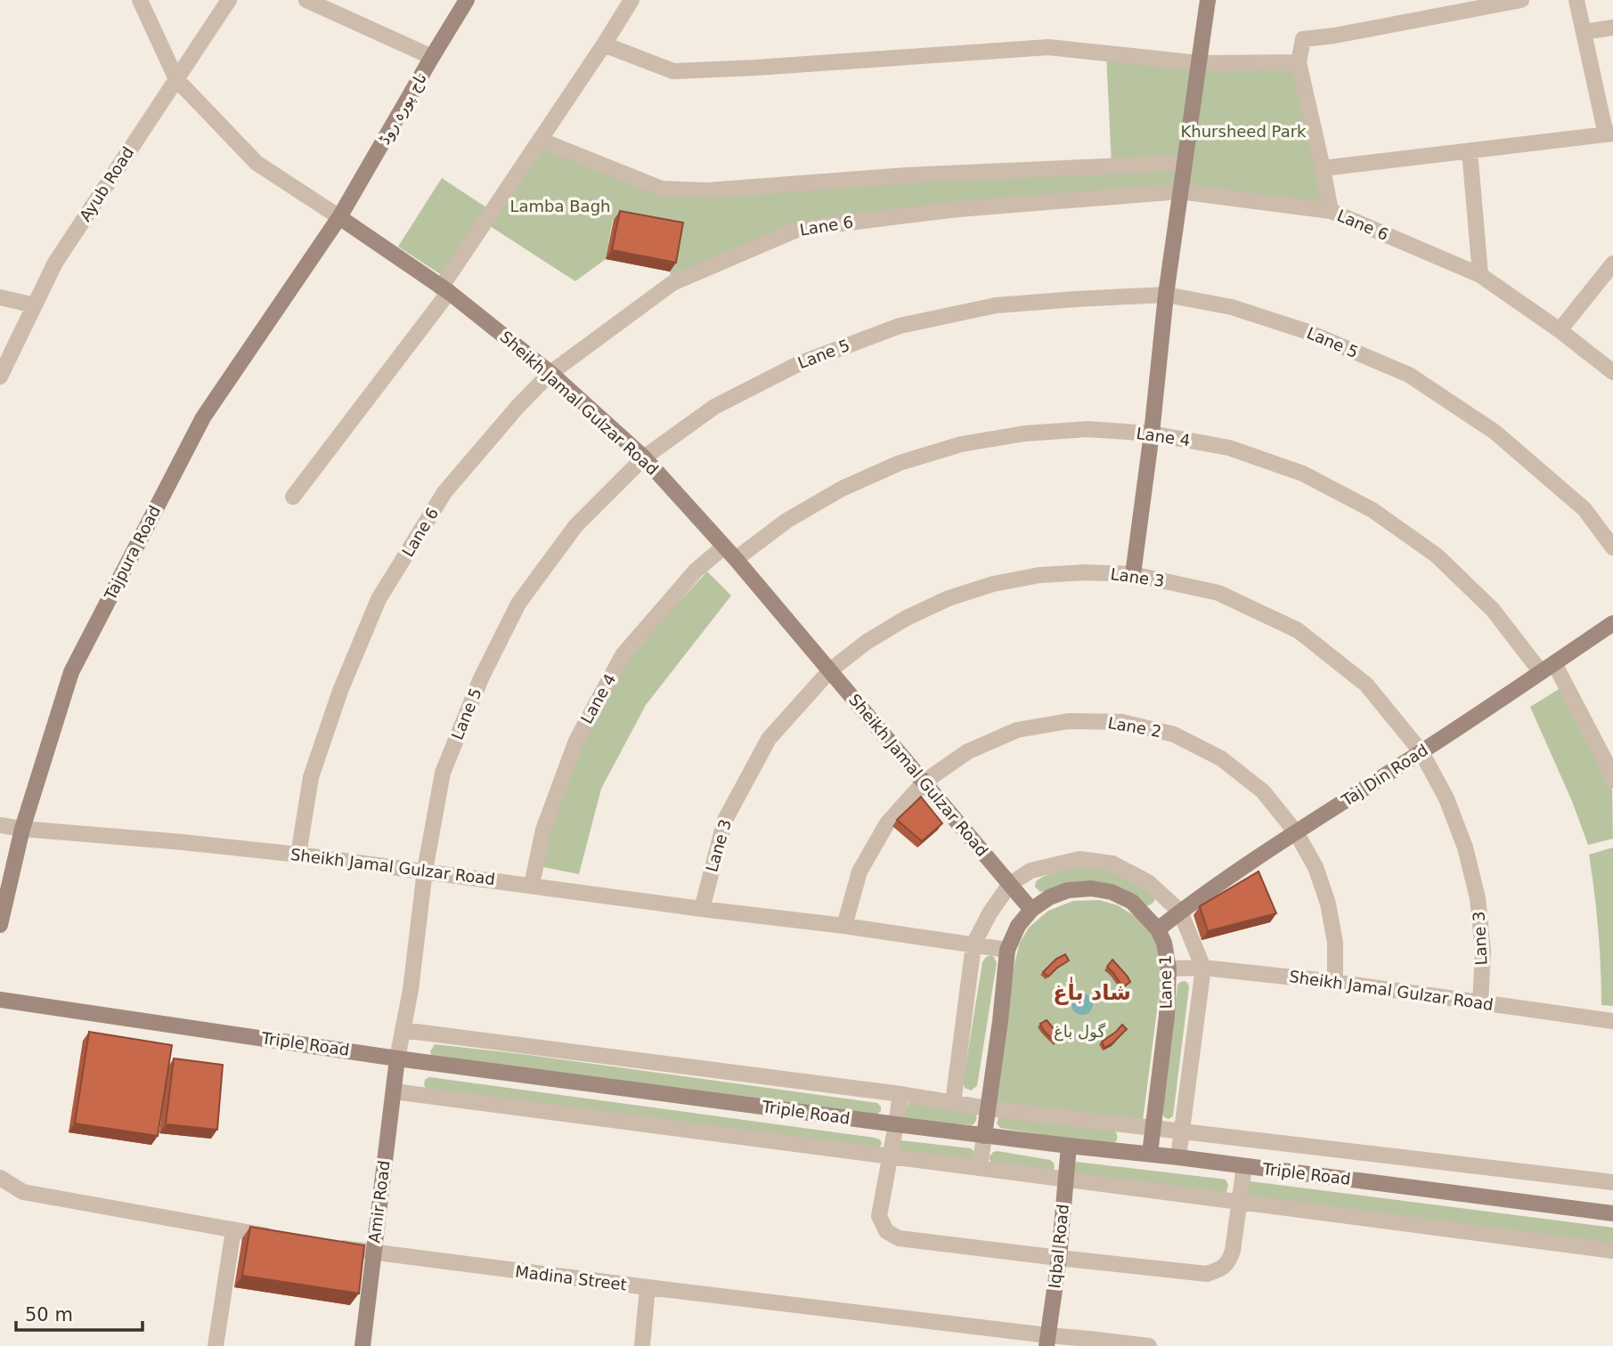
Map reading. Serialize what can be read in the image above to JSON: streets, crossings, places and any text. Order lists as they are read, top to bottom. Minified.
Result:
{"streets":{"main road":["تاج پورہ روڈ","Sheikh Jamal Gulzar Road","Tajpura Road","Taj Din Road","Lane 1","Triple Road","Amir Road","Iqbal Road"],"street":["Ayub Road","Lane 6","Lane 5","Lane 4","Lane 3","Lane 2","Madina Street"]},"crossings":[["تاج پورہ روڈ","Sheikh Jamal Gulzar Road"],["تاج پورہ روڈ","Tajpura Road"],["Ayub Road","Sheikh Jamal Gulzar Road"],["Lane 6","Sheikh Jamal Gulzar Road"],["Lane 5","Sheikh Jamal Gulzar Road"],["Lane 5","Triple Road"],["Lane 5","Amir Road"],["Sheikh Jamal Gulzar Road","Lane 4"],["Sheikh Jamal Gulzar Road","Tajpura Road"],["Sheikh Jamal Gulzar Road","Lane 3"],["Sheikh Jamal Gulzar Road","Lane 2"],["Sheikh Jamal Gulzar Road","Lane 1"],["Lane 4","Taj Din Road"],["Lane 3","Taj Din Road"],["Lane 2","Taj Din Road"],["Taj Din Road","Lane 1"],["Lane 1","Triple Road"],["Triple Road","Amir Road"],["Triple Road","Iqbal Road"],["Amir Road","Madina Street"],["Iqbal Road","Madina Street"]],"districts":["شاد باٰغ"],"parks":["Khursheed Park","Lamba Bagh","گول باغ"],"scale_bar":"50 m"}
